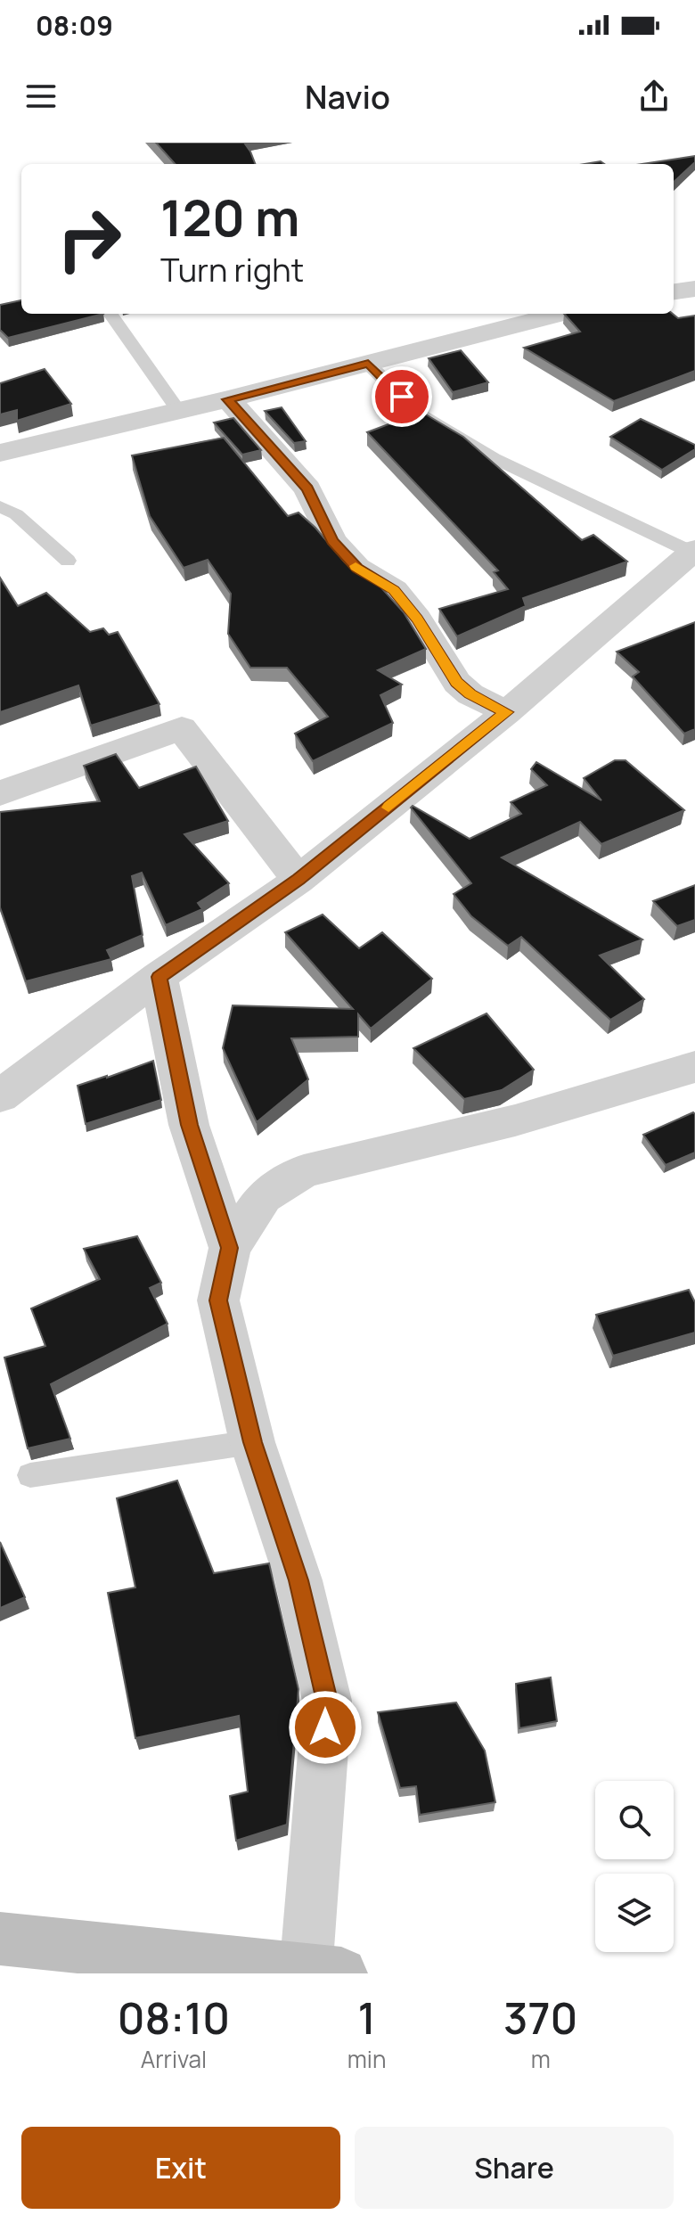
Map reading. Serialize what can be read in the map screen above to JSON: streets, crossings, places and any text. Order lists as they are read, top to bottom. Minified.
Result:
{"page":{"status":"08:09","header":"Navio","turn":["120 m","Turn right"],"eta":["08:10","Arrival","1","min","370","m"],"buttons":["Exit","Share"]}}
